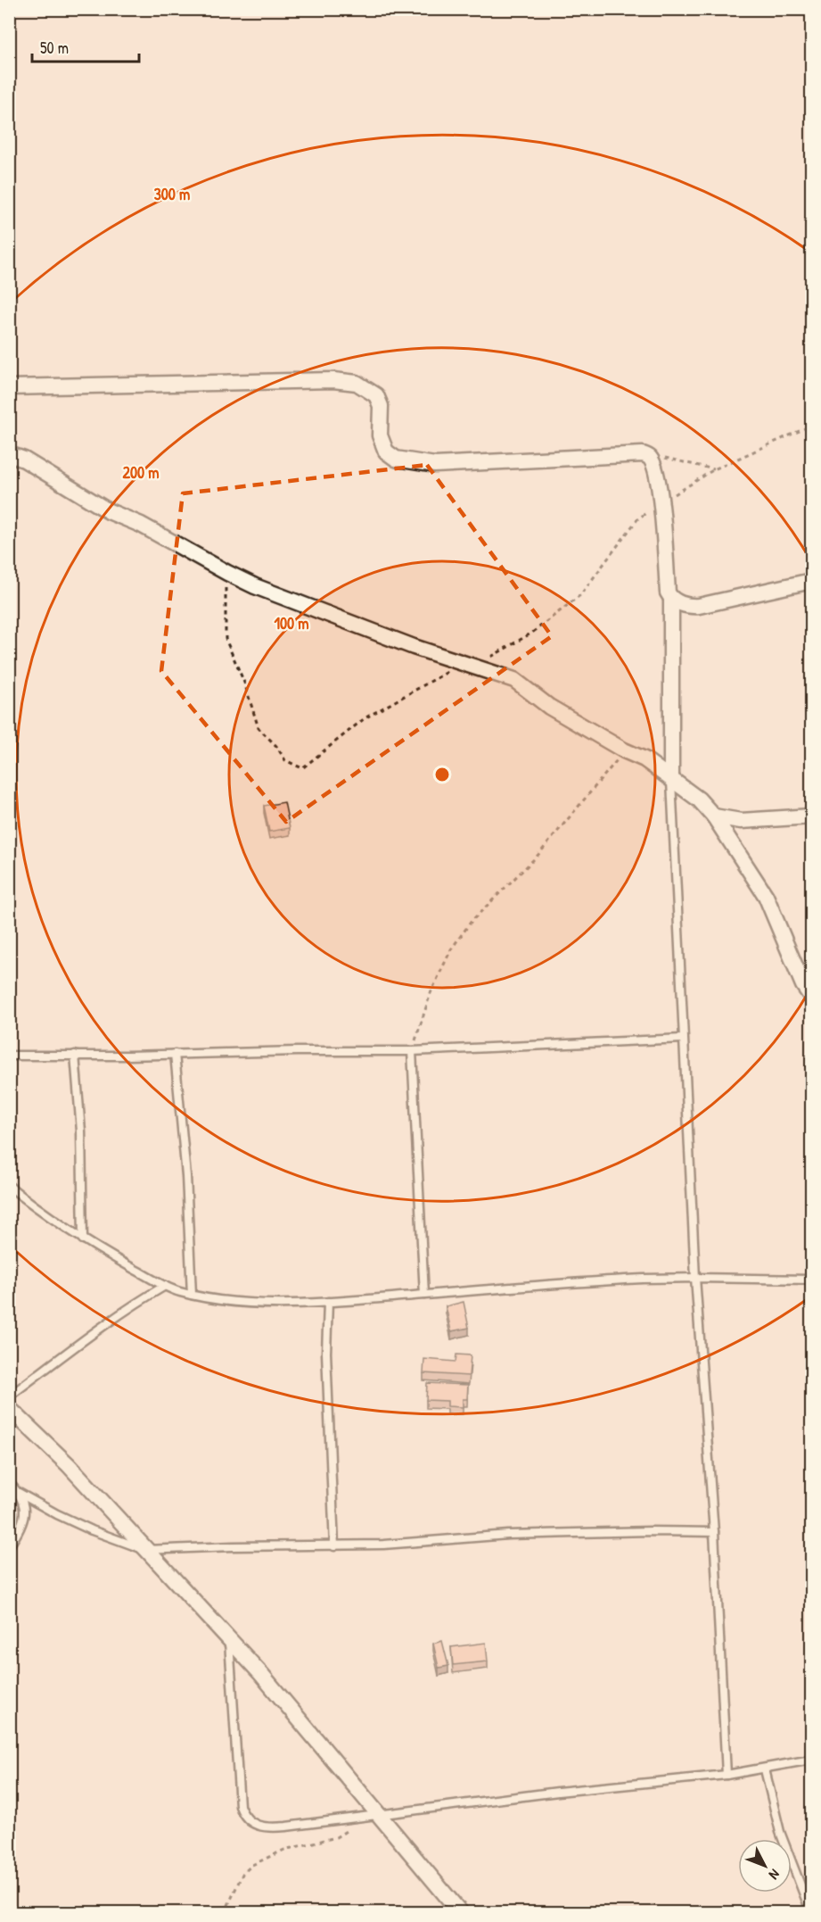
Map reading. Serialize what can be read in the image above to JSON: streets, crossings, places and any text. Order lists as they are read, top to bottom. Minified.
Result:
{"scale_bar":"50 m","north":"bottom right","rings":["300 m","200 m","100 m"]}
